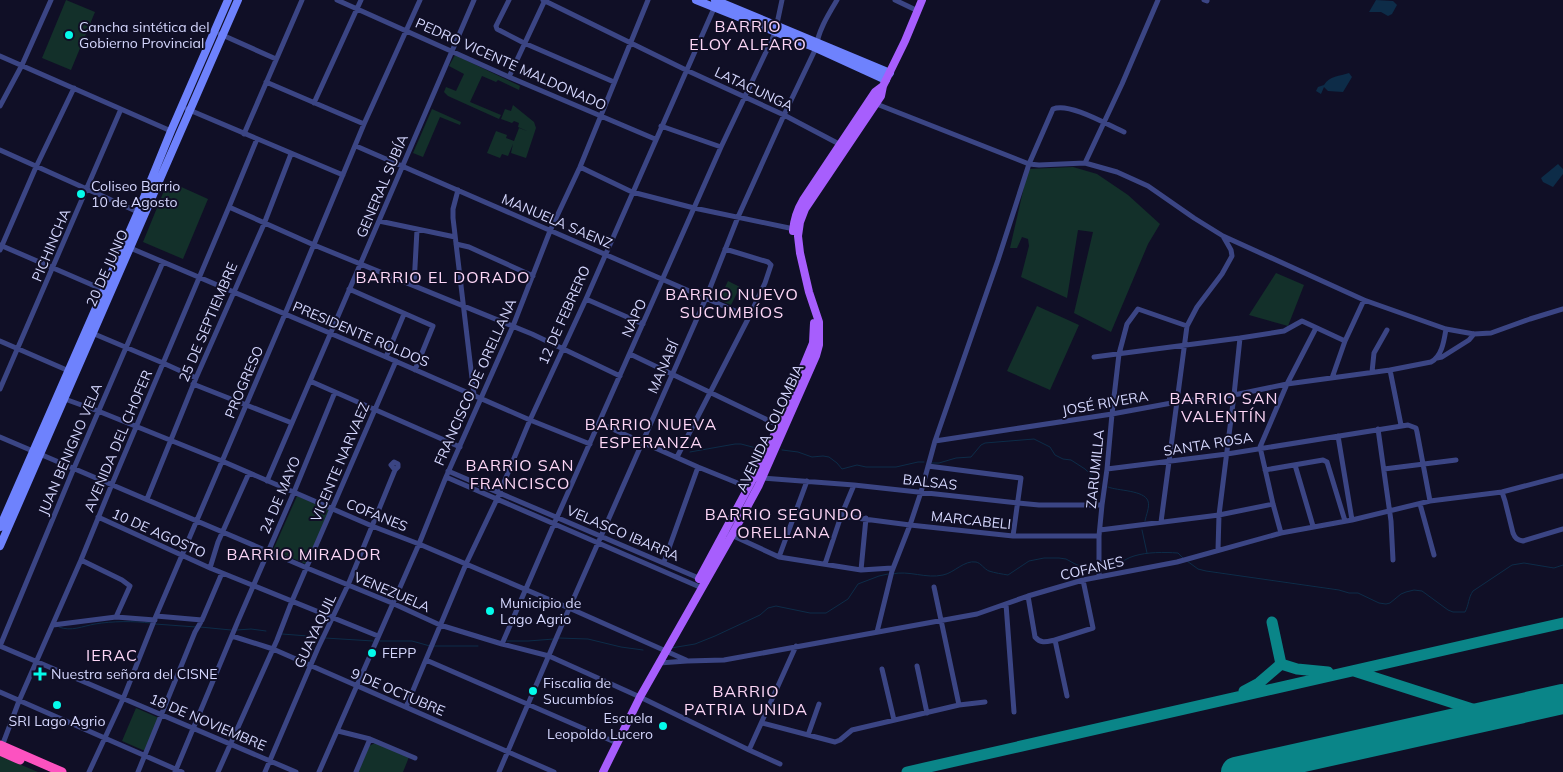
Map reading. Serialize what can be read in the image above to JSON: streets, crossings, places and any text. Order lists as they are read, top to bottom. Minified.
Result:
{"streets":{"main road":["AVENIDA COLOMBIA"],"street":["PEDRO VICENTE MALDONADO","LATACUNGA","GENERAL SUBÍA","MANUELA SAENZ","PICHINCHA","20 DE JUNIO","12 DE FEBRERO","NAPO","25 DE SEPTIEMBRE","PRESIDENTE ROLDOS","MANABÍ","PROGRESO","FRANCISCO DE ORELLANA","JOSÉ RIVERA","AVENIDA DEL CHOFER","SANTA ROSA","JUAN BENIGNO VELA","VICENTE NARVAEZ","ZARUMILLA","BALSAS","24 DE MAYO","COFANES","MARCABELI","10 DE AGOSTO","VELASCO IBARRA","VENEZUELA","GUAYAQUIL","9 DE OCTUBRE","18 DE NOVIEMBRE"]},"crossings":[["PEDRO VICENTE MALDONADO","GENERAL SUBÍA"],["PEDRO VICENTE MALDONADO","12 DE FEBRERO"],["PEDRO VICENTE MALDONADO","PROGRESO"],["PEDRO VICENTE MALDONADO","FRANCISCO DE ORELLANA"],["LATACUNGA","12 DE FEBRERO"],["LATACUNGA","NAPO"],["LATACUNGA","MANABÍ"],["LATACUNGA","FRANCISCO DE ORELLANA"],["LATACUNGA","AVENIDA COLOMBIA"],["GENERAL SUBÍA","MANUELA SAENZ"],["GENERAL SUBÍA","PRESIDENTE ROLDOS"],["GENERAL SUBÍA","COFANES"],["MANUELA SAENZ","12 DE FEBRERO"],["MANUELA SAENZ","NAPO"],["MANUELA SAENZ","MANABÍ"],["MANUELA SAENZ","PROGRESO"],["MANUELA SAENZ","FRANCISCO DE ORELLANA"],["20 DE JUNIO","PRESIDENTE ROLDOS"],["20 DE JUNIO","COFANES"],["20 DE JUNIO","VENEZUELA"],["12 DE FEBRERO","PRESIDENTE ROLDOS"],["12 DE FEBRERO","COFANES"],["12 DE FEBRERO","VELASCO IBARRA"],["12 DE FEBRERO","VENEZUELA"],["NAPO","PRESIDENTE ROLDOS"],["NAPO","COFANES"],["NAPO","VELASCO IBARRA"],["NAPO","VENEZUELA"],["25 DE SEPTIEMBRE","PRESIDENTE ROLDOS"],["25 DE SEPTIEMBRE","COFANES"],["25 DE SEPTIEMBRE","VENEZUELA"],["PRESIDENTE ROLDOS","PROGRESO"],["PRESIDENTE ROLDOS","FRANCISCO DE ORELLANA"],["PRESIDENTE ROLDOS","AVENIDA DEL CHOFER"],["PRESIDENTE ROLDOS","JUAN BENIGNO VELA"],["PRESIDENTE ROLDOS","VICENTE NARVAEZ"],["MANABÍ","COFANES"],["MANABÍ","VELASCO IBARRA"],["MANABÍ","VENEZUELA"],["MANABÍ","9 DE OCTUBRE"],["PROGRESO","COFANES"],["PROGRESO","10 DE AGOSTO"],["PROGRESO","VENEZUELA"],["PROGRESO","18 DE NOVIEMBRE"],["FRANCISCO DE ORELLANA","COFANES"],["FRANCISCO DE ORELLANA","10 DE AGOSTO"],["FRANCISCO DE ORELLANA","VELASCO IBARRA"],["FRANCISCO DE ORELLANA","VENEZUELA"],["FRANCISCO DE ORELLANA","9 DE OCTUBRE"],["JOSÉ RIVERA","ZARUMILLA"],["AVENIDA COLOMBIA","BALSAS"],["AVENIDA COLOMBIA","COFANES"],["AVENIDA COLOMBIA","VELASCO IBARRA"],["AVENIDA COLOMBIA","VENEZUELA"],["AVENIDA DEL CHOFER","COFANES"],["AVENIDA DEL CHOFER","10 DE AGOSTO"],["AVENIDA DEL CHOFER","VENEZUELA"],["AVENIDA DEL CHOFER","18 DE NOVIEMBRE"],["SANTA ROSA","ZARUMILLA"],["JUAN BENIGNO VELA","COFANES"],["JUAN BENIGNO VELA","VENEZUELA"],["JUAN BENIGNO VELA","18 DE NOVIEMBRE"],["VICENTE NARVAEZ","COFANES"],["VICENTE NARVAEZ","10 DE AGOSTO"],["VICENTE NARVAEZ","VENEZUELA"],["VICENTE NARVAEZ","9 DE OCTUBRE"],["ZARUMILLA","BALSAS"],["ZARUMILLA","COFANES"],["ZARUMILLA","MARCABELI"],["24 DE MAYO","COFANES"],["24 DE MAYO","10 DE AGOSTO"],["24 DE MAYO","VENEZUELA"],["24 DE MAYO","9 DE OCTUBRE"],["24 DE MAYO","18 DE NOVIEMBRE"],["COFANES","GUAYAQUIL"],["10 DE AGOSTO","GUAYAQUIL"],["VENEZUELA","GUAYAQUIL"],["GUAYAQUIL","9 DE OCTUBRE"],["GUAYAQUIL","18 DE NOVIEMBRE"]],"districts":["BARRIO ELOY ALFARO","BARRIO EL DORADO","BARRIO NUEVO SUCUMBÍOS","BARRIO SAN VALENTÍN","BARRIO NUEVA ESPERANZA","BARRIO SAN FRANCISCO","BARRIO SEGUNDO ORELLANA","BARRIO MIRADOR","IERAC","BARRIO PATRIA UNIDA"],"places":{"other":["Cancha sintética del Gobierno Provincial","Coliseo Barrio 10 de Agosto","Municipio de Lago Agrio","FEPP","Fiscalia de Sucumbíos","SRI Lago Agrio","Escuela Leopoldo Lucero"],"health":["Nuestra señora del CISNE"]}}
